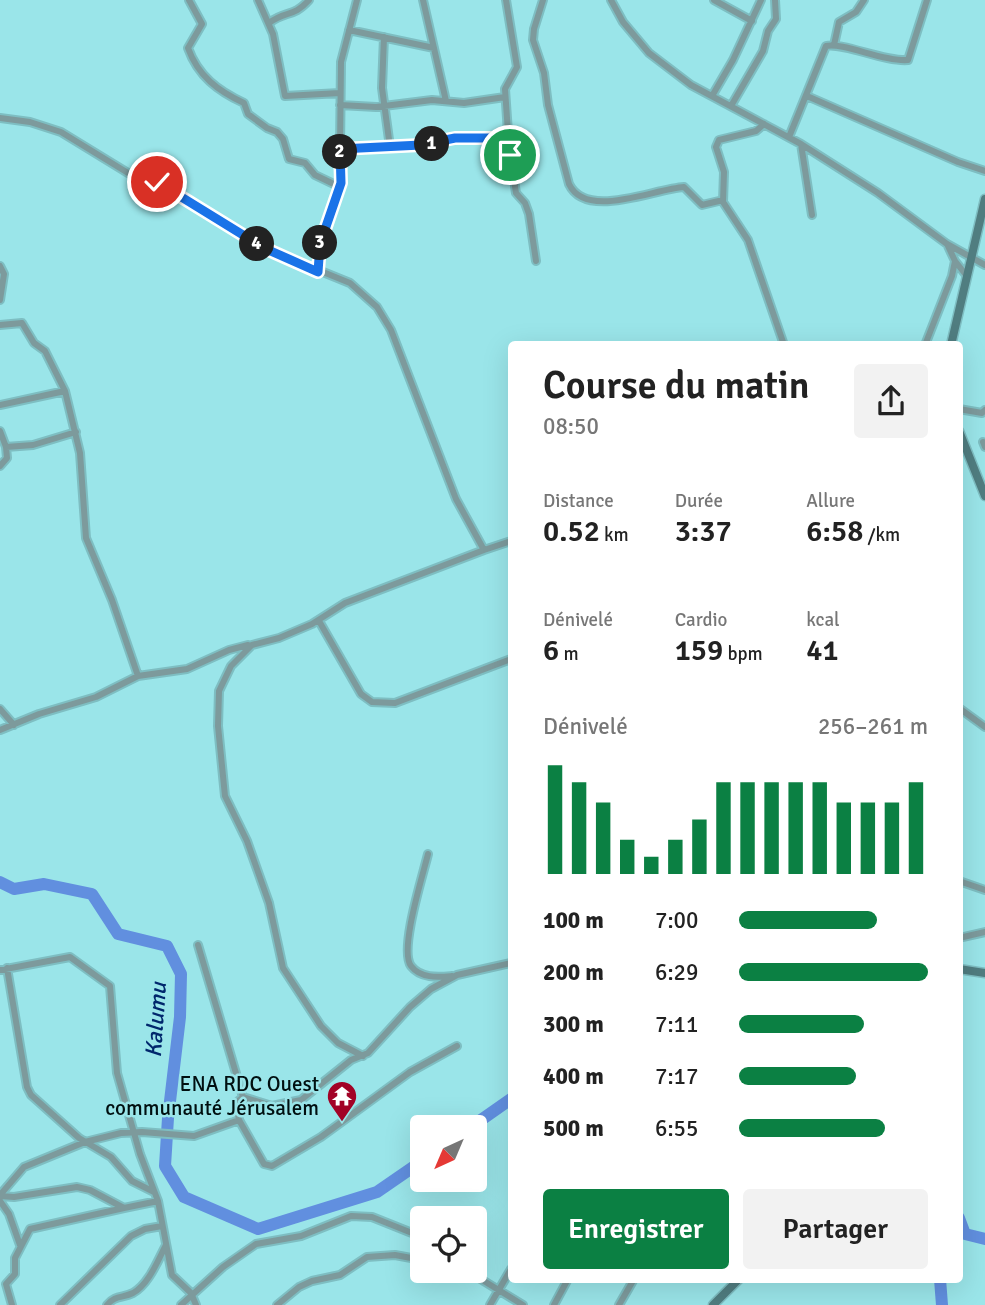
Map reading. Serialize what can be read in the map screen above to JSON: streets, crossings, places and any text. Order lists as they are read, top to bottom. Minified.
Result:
{"water":["Kalumu"],"places":{"temple":["ENA RDC Ouest communauté Jérusalem"]},"north":"bottom left","page":{"pins":["1","2","3","4"],"heading":["Course du matin","08:50"],"stats":[["Distance","0.52 km"],["Durée","3:37"],["Allure","6:58 /km"],["Dénivelé","6 m"],["Cardio","159 bpm"],["kcal","41"]],"chart":["Dénivelé","256–261 m"],"list":[{"name":"100 m","note":"7:00"},{"name":"200 m","note":"6:29"},{"name":"300 m","note":"7:11"},{"name":"400 m","note":"7:17"},{"name":"500 m","note":"6:55"}],"buttons":["Enregistrer","Partager"]}}
